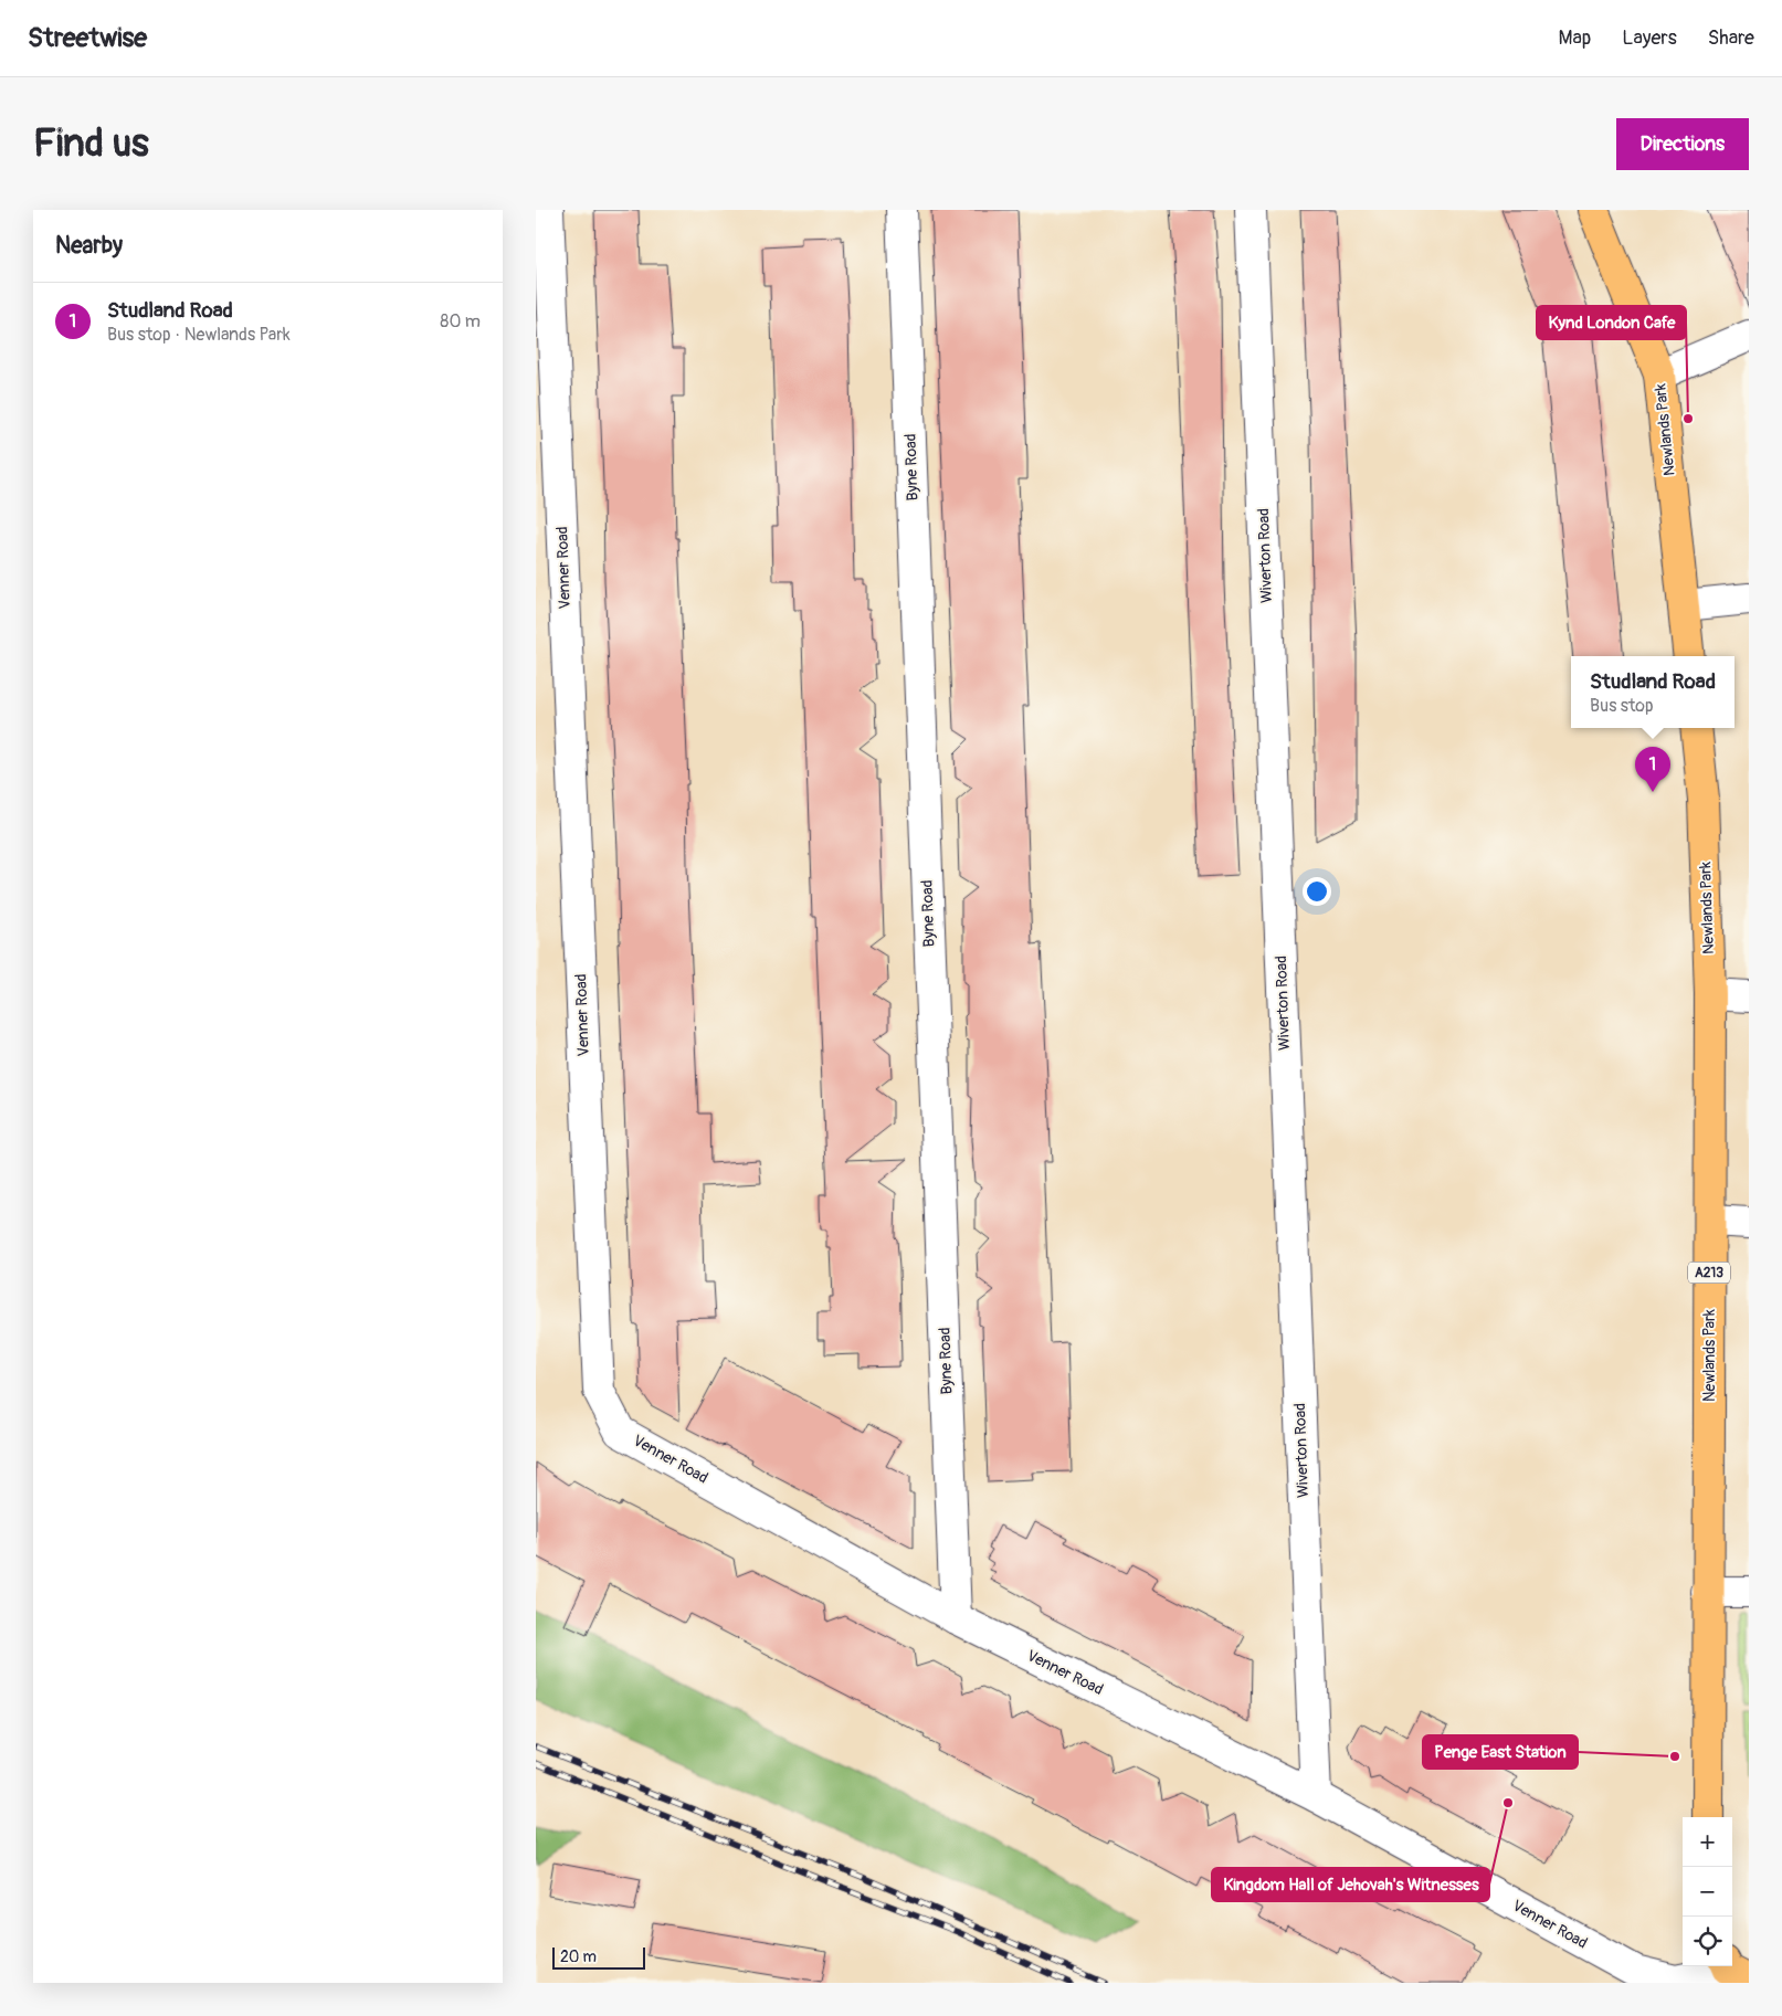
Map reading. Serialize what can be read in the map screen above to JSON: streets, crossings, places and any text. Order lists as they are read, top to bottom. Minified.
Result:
{"streets":{"main road":["Newlands Park","A213"],"street":["Byne Road","Wiverton Road","Venner Road"]},"crossings":[["Byne Road","Venner Road"],["Wiverton Road","Venner Road"]],"places":["Kynd London Cafe","Penge East Station","Kingdom Hall of Jehovah's Witnesses"],"scale_bar":"20 m","page":{"header":"Streetwise","nav":["Map","Layers","Share"],"buttons":"Directions","title":"Find us","heading":"Nearby","list":[{"mark":"1","name":"Studland Road","note":"Bus stop · Newlands Park","value":"80 m"}],"popup":["Studland Road","Bus stop"],"pins":"1","map_buttons":["+","−"],"scale":"20 m"}}
